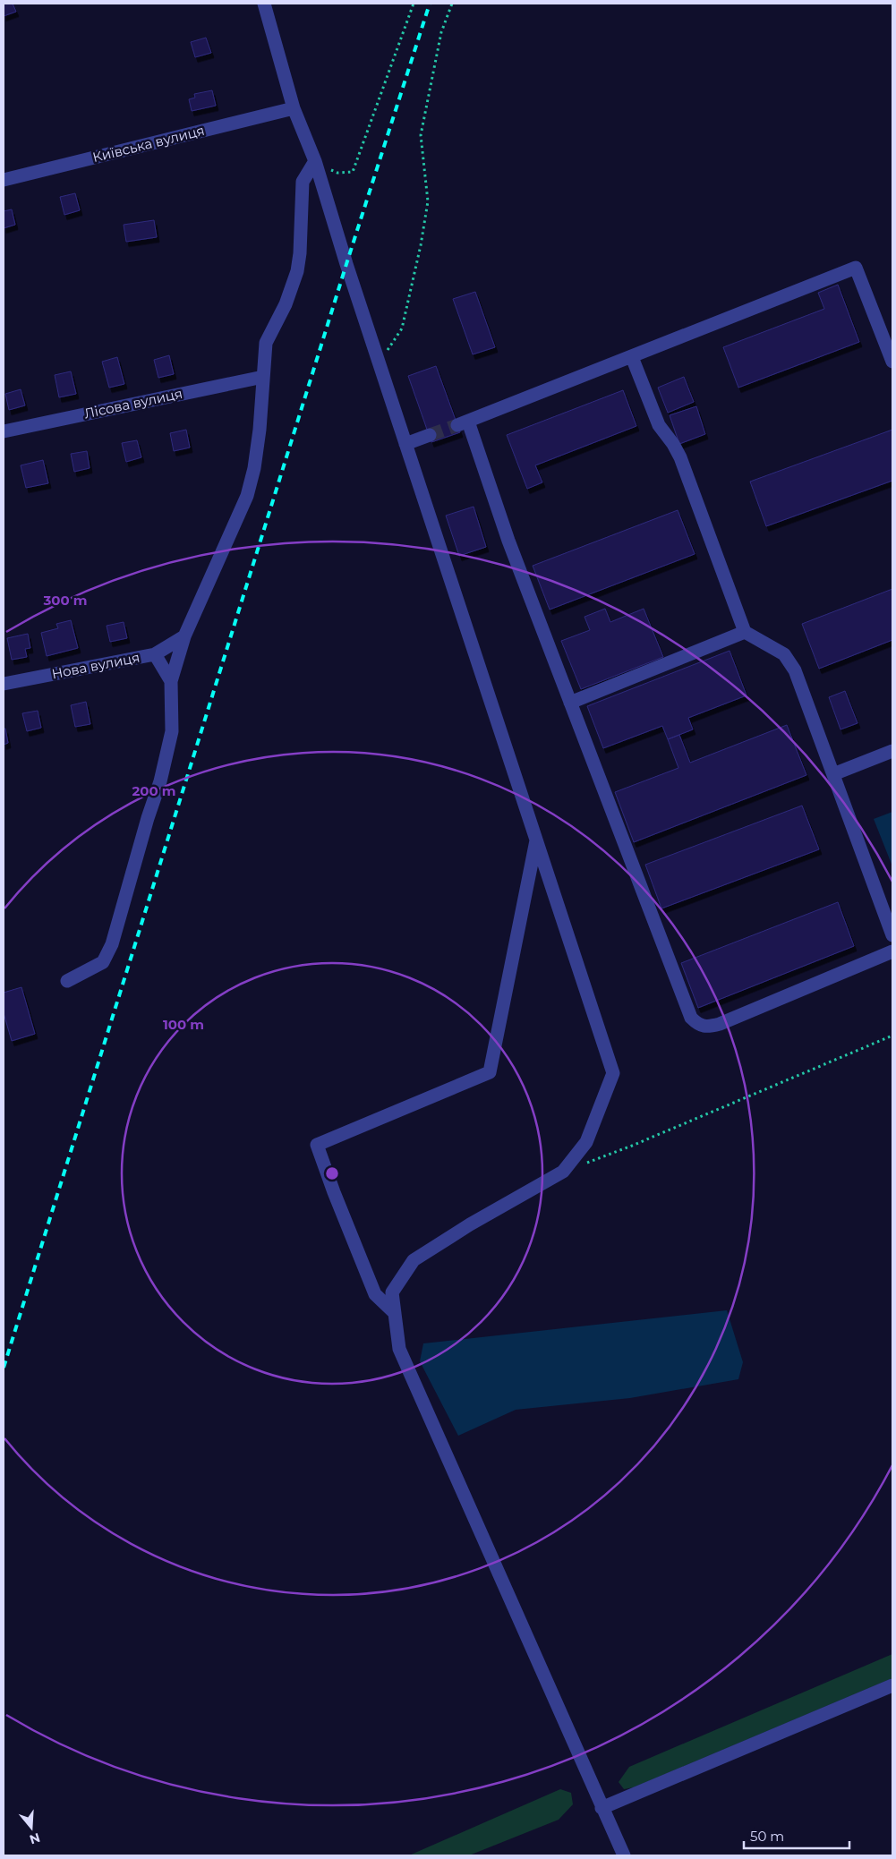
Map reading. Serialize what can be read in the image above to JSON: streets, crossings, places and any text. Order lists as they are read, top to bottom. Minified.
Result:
{"streets":{"street":["Київська вулиця","Лісова вулиця","Нова вулиця"]},"scale_bar":"50 m","north":"bottom","rings":["300 m","200 m","100 m"]}
